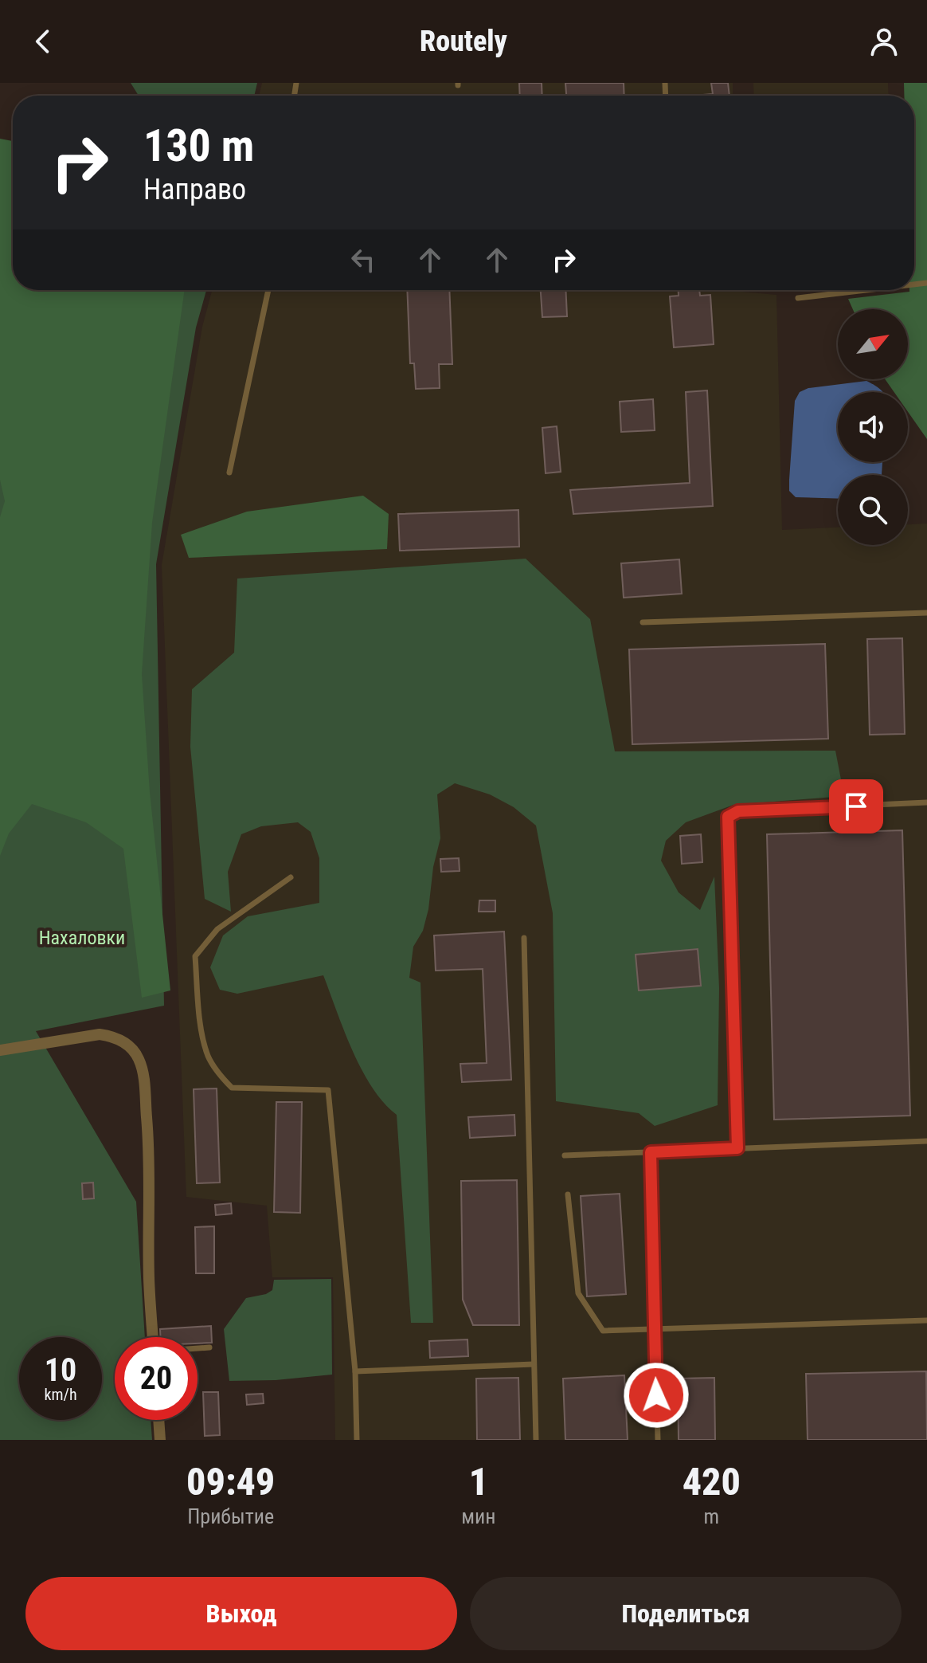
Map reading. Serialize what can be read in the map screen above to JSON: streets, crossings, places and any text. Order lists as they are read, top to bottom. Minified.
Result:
{"parks":["Нахаловки"],"north":"top right","page":{"header":"Routely","turn":["130 m","Направо"],"speed":"10 km/h","limit":"20","eta":["09:49","Прибытие","1","мин","420","m"],"buttons":["Выход","Поделиться"]}}
